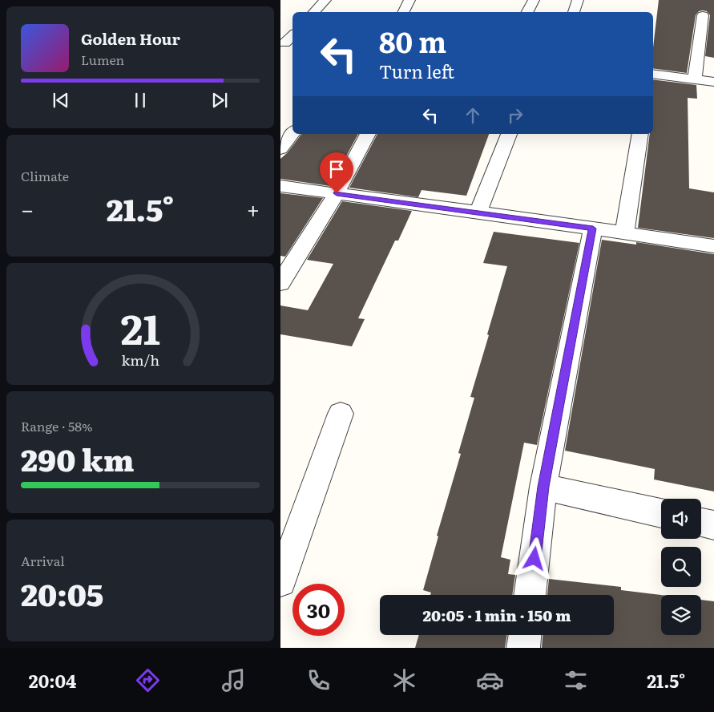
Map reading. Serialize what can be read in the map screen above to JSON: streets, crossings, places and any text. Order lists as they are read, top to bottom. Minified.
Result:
{"page":{"turn":["80 m","Turn left"],"song":["Golden Hour","Lumen"],"tile":["Climate",["Range · 58%","290 km"],["Arrival","20:05"]],"heat":["−","21.5°","+"],"limit":"30","trip":"20:05 · 1 min · 150 m","tabs":["20:04","21.5°"],"gauge":["21","km/h"]}}
